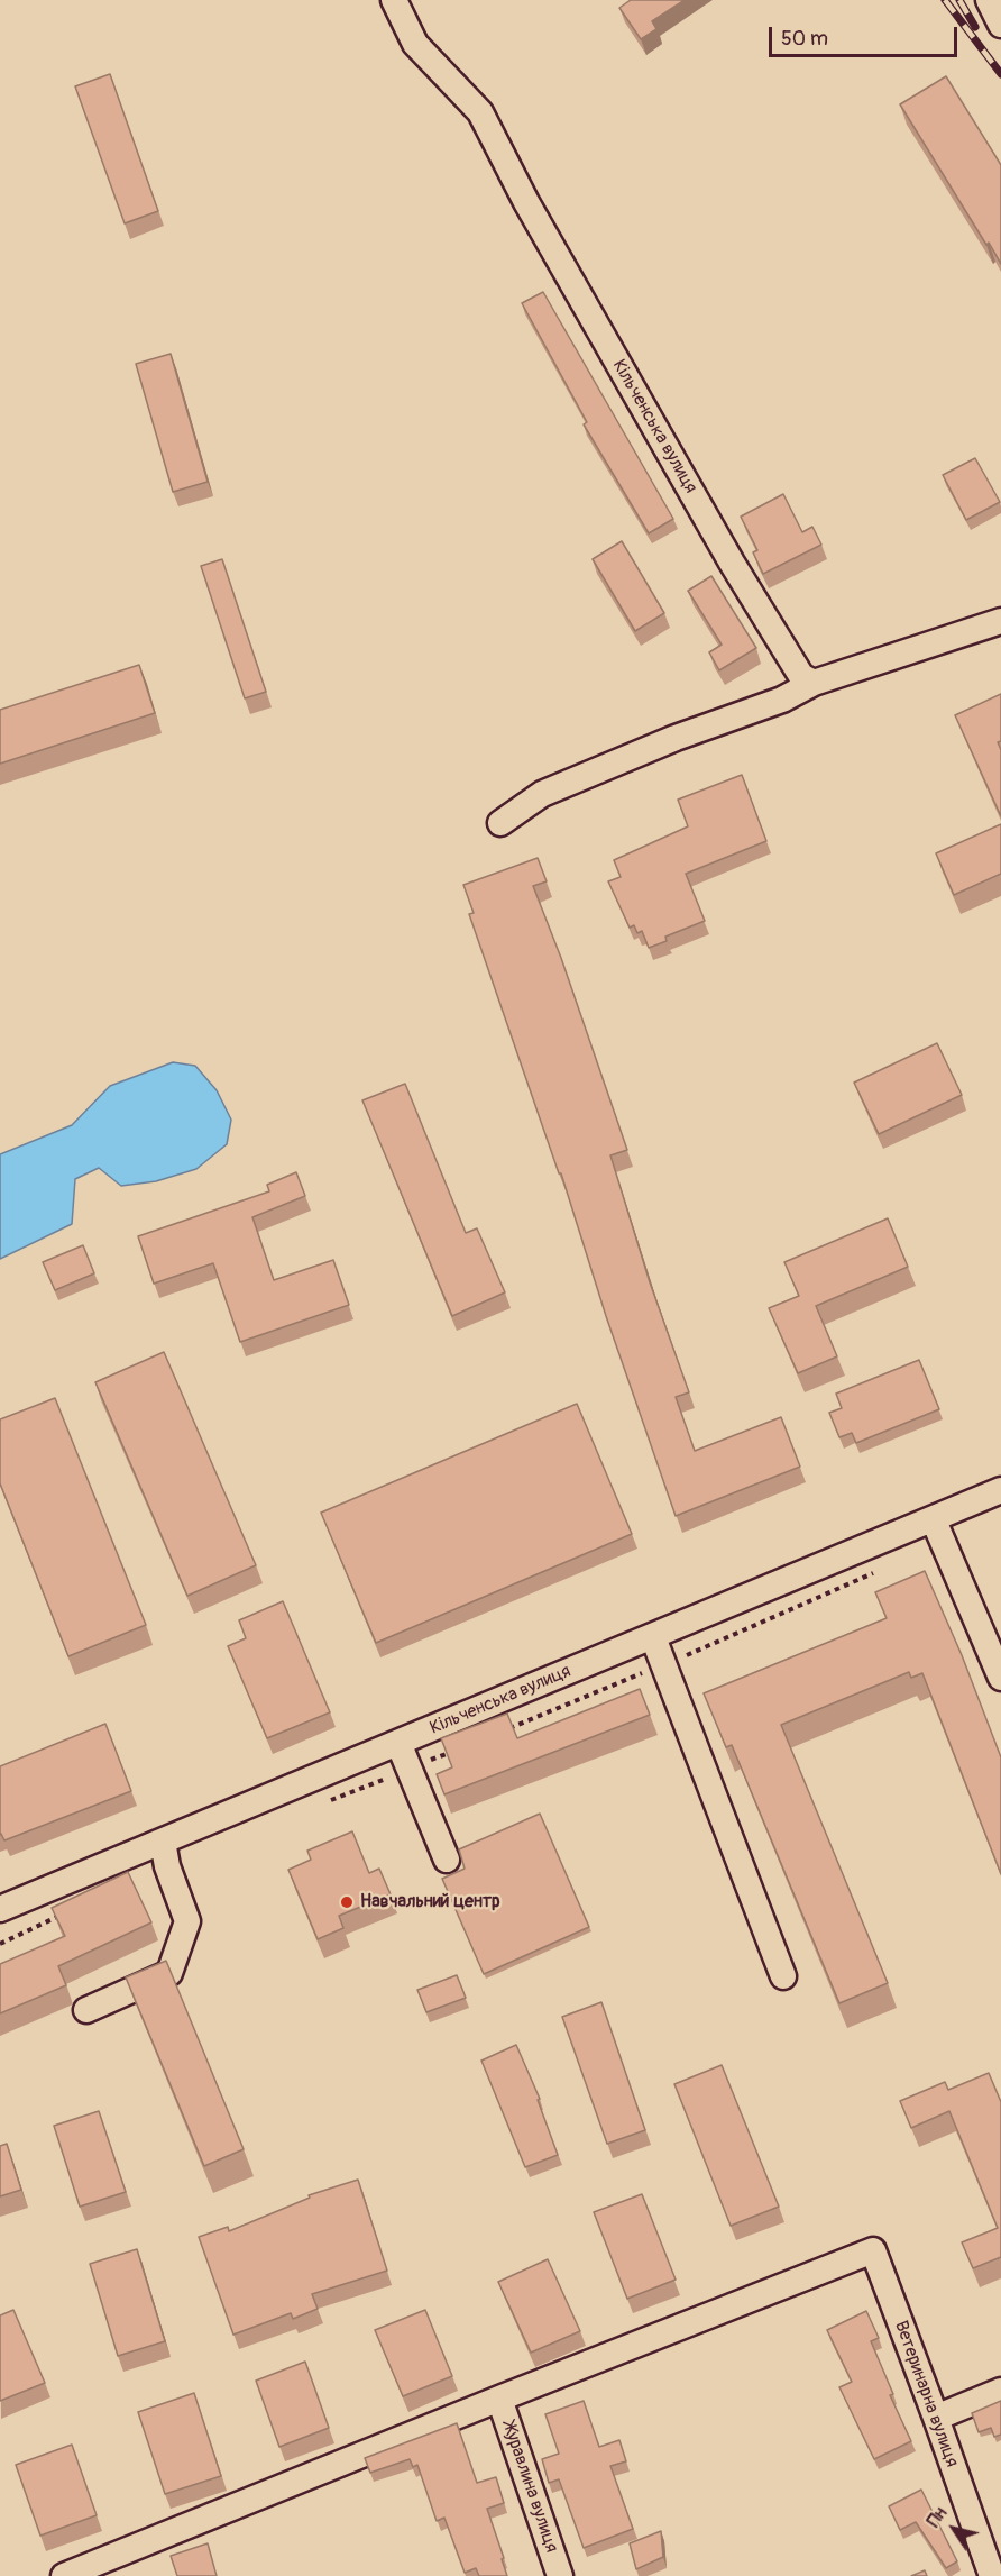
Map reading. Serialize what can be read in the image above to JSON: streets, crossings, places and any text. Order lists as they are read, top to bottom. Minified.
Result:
{"streets":{"street":["Кільченська вулиця","Ветеринарна вулиця","Журавлина вулиця"]},"crossings":[["Ветеринарна вулиця","Журавлина вулиця"]],"places":["Навчальний центр"],"scale_bar":"50 m","north":"top left"}
